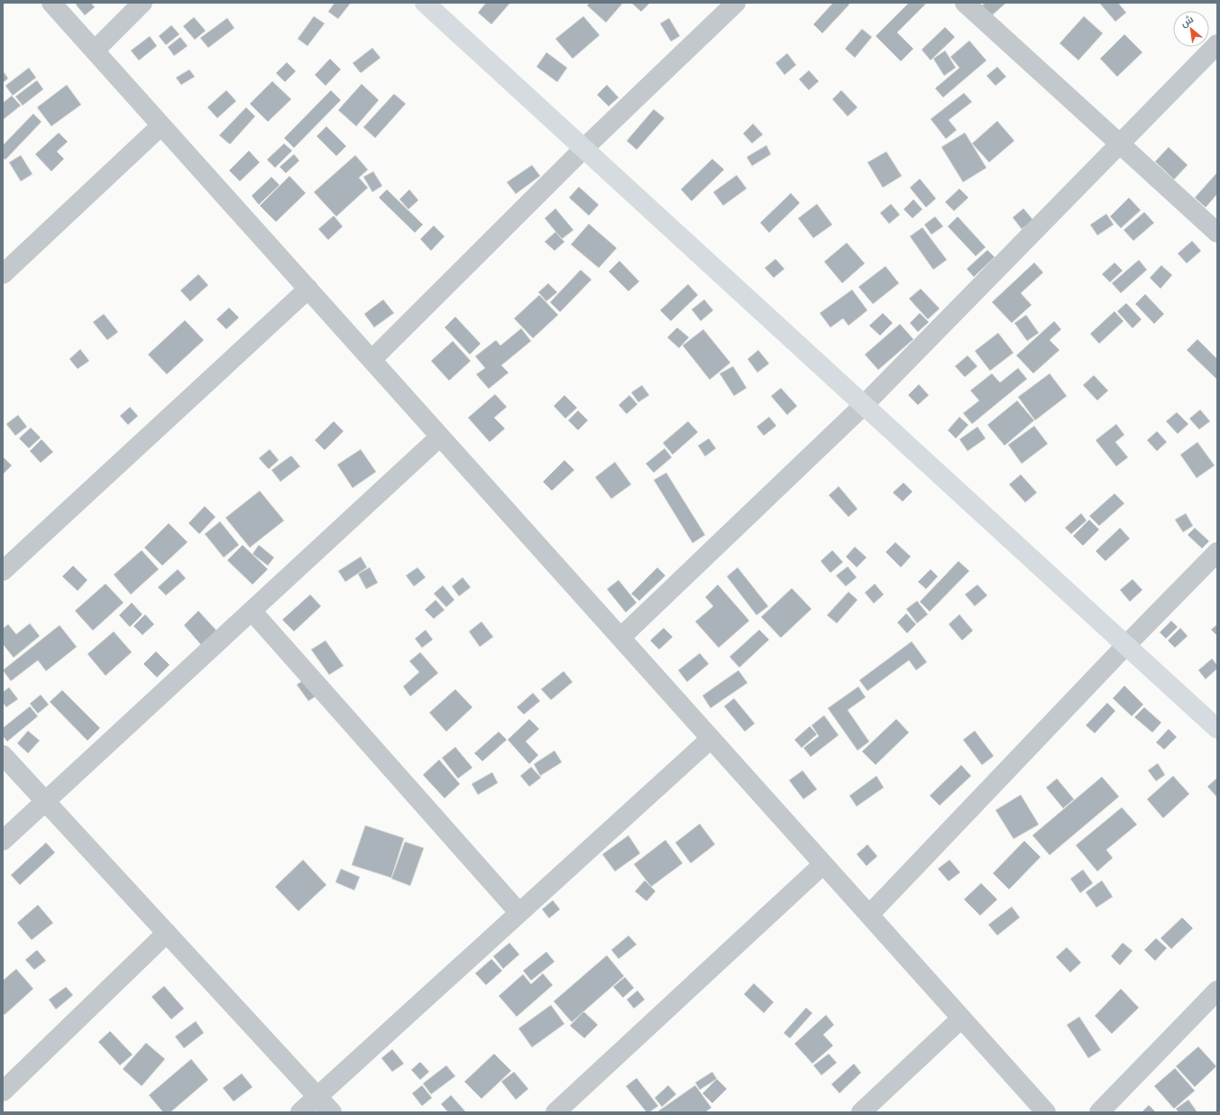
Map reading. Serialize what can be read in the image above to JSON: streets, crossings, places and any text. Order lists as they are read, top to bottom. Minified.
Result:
{"north":"top left"}
